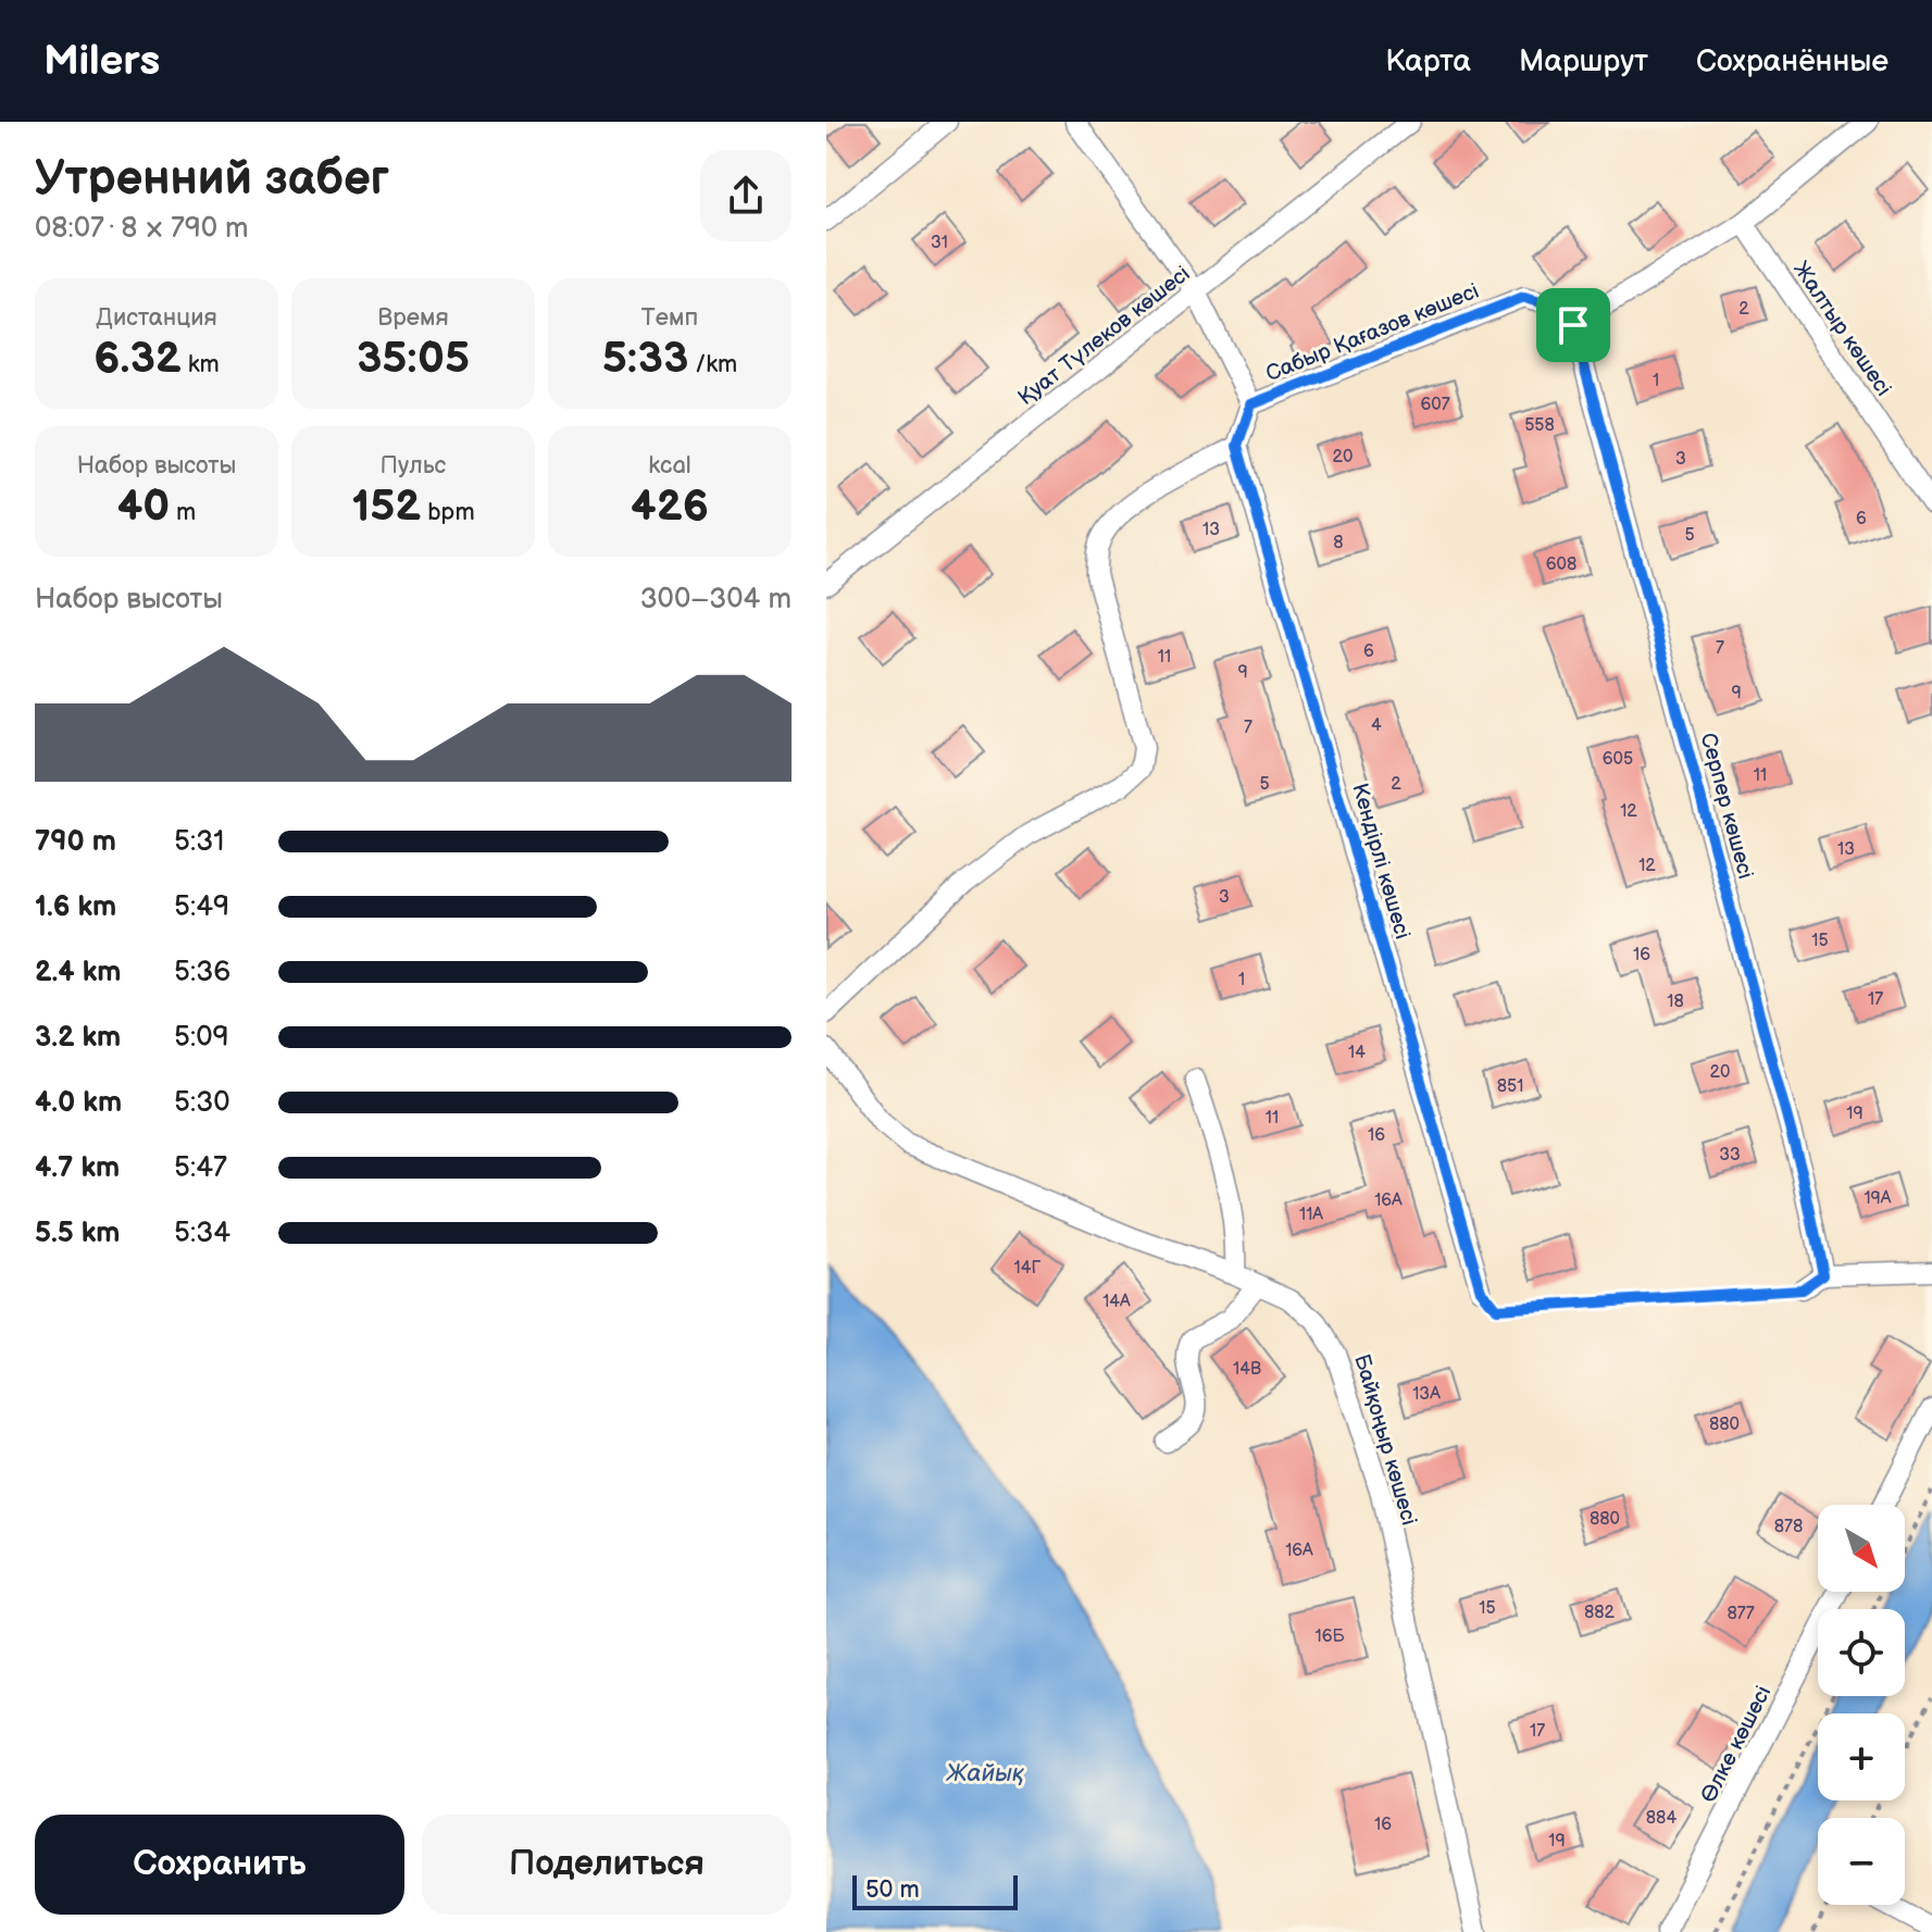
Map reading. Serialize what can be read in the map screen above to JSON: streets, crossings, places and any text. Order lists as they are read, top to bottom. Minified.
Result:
{"streets":{"street":["Жалтыр көшесі","Сабыр Қағазов көшесі","Қуат Түлеков көшесі","Серпер көшесі","Кендірлі көшесі","Байқоңыр көшесi","Өлке көшесі"]},"crossings":[["Сабыр Қағазов көшесі","Серпер көшесі"],["Сабыр Қағазов көшесі","Кендірлі көшесі"]],"water":["Жайық"],"house_numbers":["31","2","1","607","558","20","3","6","13","5","8","608","7","6","11","9","9","4","7","605","11","5","2","12","13","12","3","15","16","1","17","18","14","20","851","19","11","16","33","19А","16А","11А","14Г","14А","14В","13А","880","880","878","16А","15","882","877","16Б","17","884","16","19"],"scale_bar":"50 m","north":"bottom right","page":{"header":"Milers","nav":["Карта","Маршрут","Сохранённые"],"heading":["Утренний забег","08:07 · 8 × 790 m"],"stats":[["Дистанция","6.32 km"],["Время","35:05"],["Темп","5:33 /km"],["Набор высоты","40 m"],["Пульс","152 bpm"],["kcal","426"]],"chart":["Набор высоты","300–304 m"],"list":[{"name":"790 m","note":"5:31"},{"name":"1.6 km","note":"5:49"},{"name":"2.4 km","note":"5:36"},{"name":"3.2 km","note":"5:09"},{"name":"4.0 km","note":"5:30"},{"name":"4.7 km","note":"5:47"},{"name":"5.5 km","note":"5:34"}],"map_buttons":["+","−"],"buttons":["Сохранить","Поделиться"],"scale":"50 m"}}
